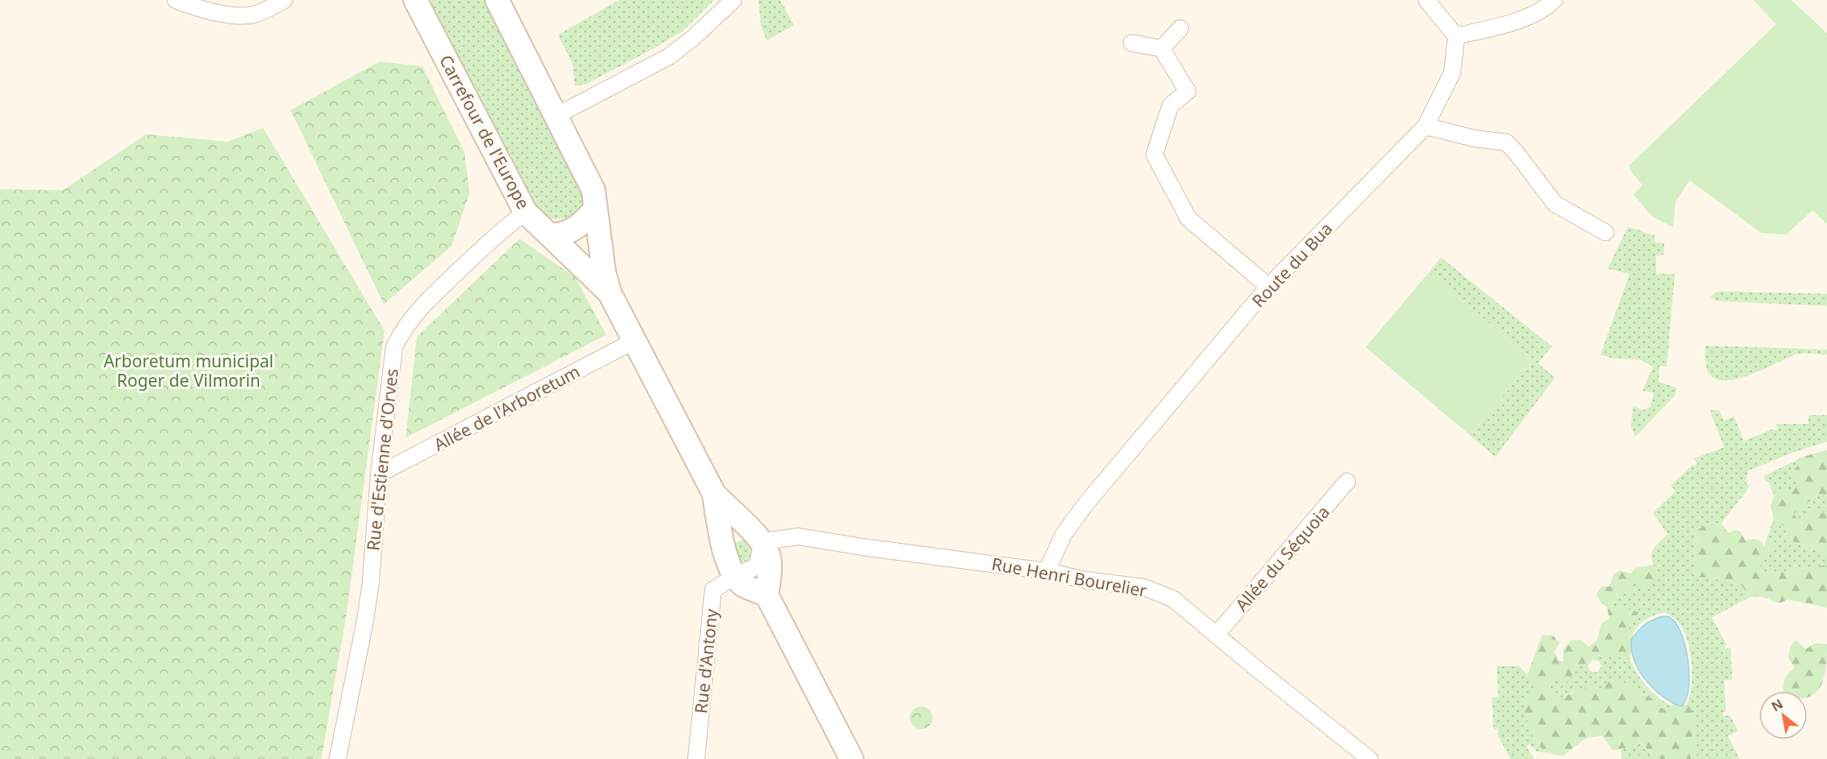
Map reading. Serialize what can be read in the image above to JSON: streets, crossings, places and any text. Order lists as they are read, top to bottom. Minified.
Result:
{"streets":{"street":["Carrefour de l'Europe","Route du Bua","Allée de l'Arboretum","Rue d'Estienne d'Orves","Allée du Séquoia","Rue Henri Bourelier","Rue d'Antony"]},"crossings":[["Carrefour de l'Europe","Rue d'Estienne d'Orves"],["Route du Bua","Rue Henri Bourelier"],["Allée de l'Arboretum","Rue d'Estienne d'Orves"],["Allée du Séquoia","Rue Henri Bourelier"]],"parks":["Arboretum municipal Roger de Vilmorin"],"north":"top left"}
